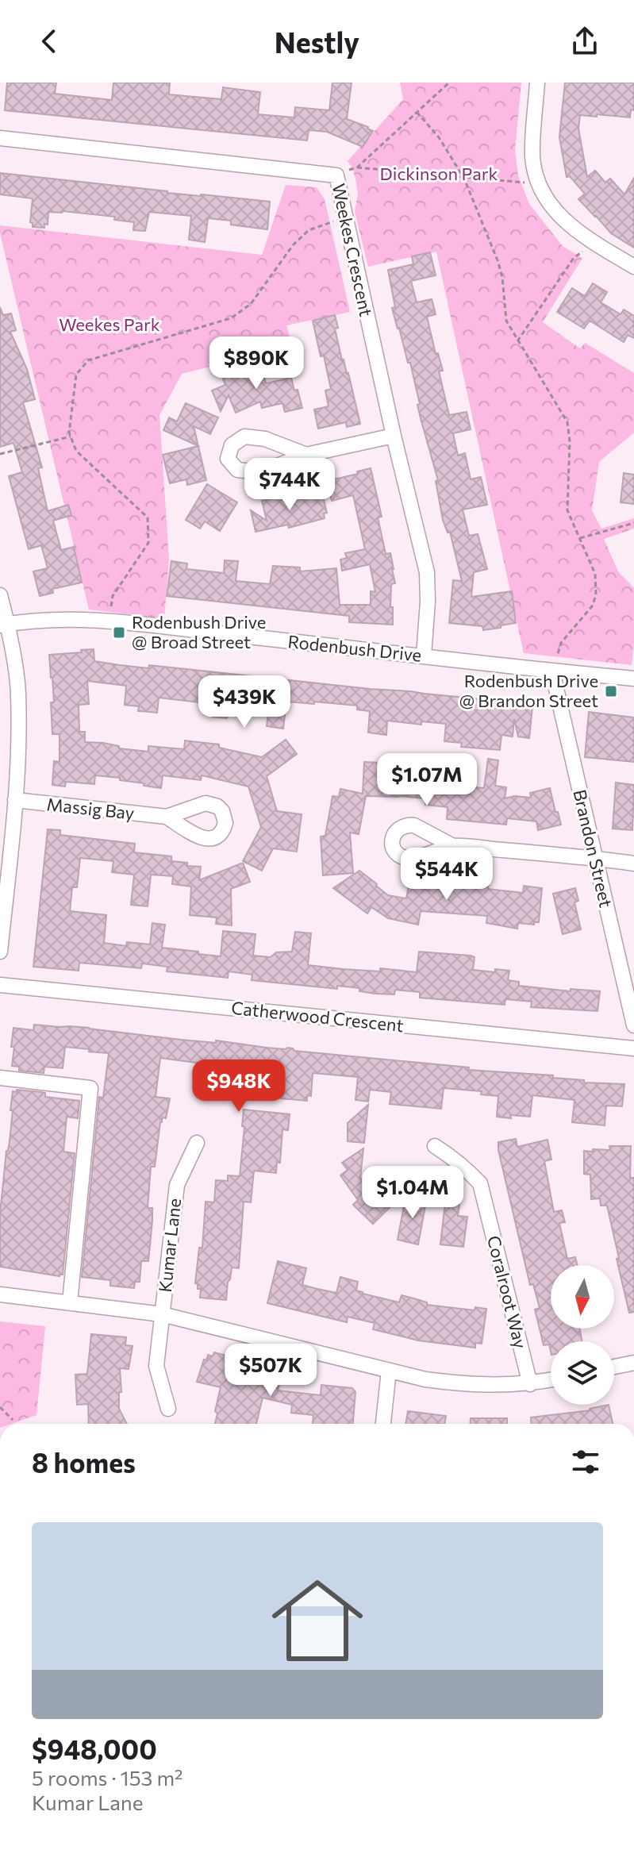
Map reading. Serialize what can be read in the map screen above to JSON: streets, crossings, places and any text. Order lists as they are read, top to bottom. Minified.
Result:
{"streets":{"street":["Weekes Crescent","Rodenbush Drive","Massig Bay","Brandon Street","Catherwood Crescent","Kumar Lane","Coralroot Way"]},"crossings":[["Weekes Crescent","Rodenbush Drive"],["Rodenbush Drive","Brandon Street"]],"parks":["Dickinson Park","Weekes Park"],"places":{"transit":["Rodenbush Drive @ Broad Street","Rodenbush Drive @ Brandon Street"]},"north":"bottom","page":{"header":"Nestly","price":["$890K","$744K","$439K","$1.07M","$544K","$948K","$1.04M","$507K"],"heading":"8 homes","list":[{"name":"$948,000","note":"5 rooms · 153 m² · Kumar Lane"}]}}
